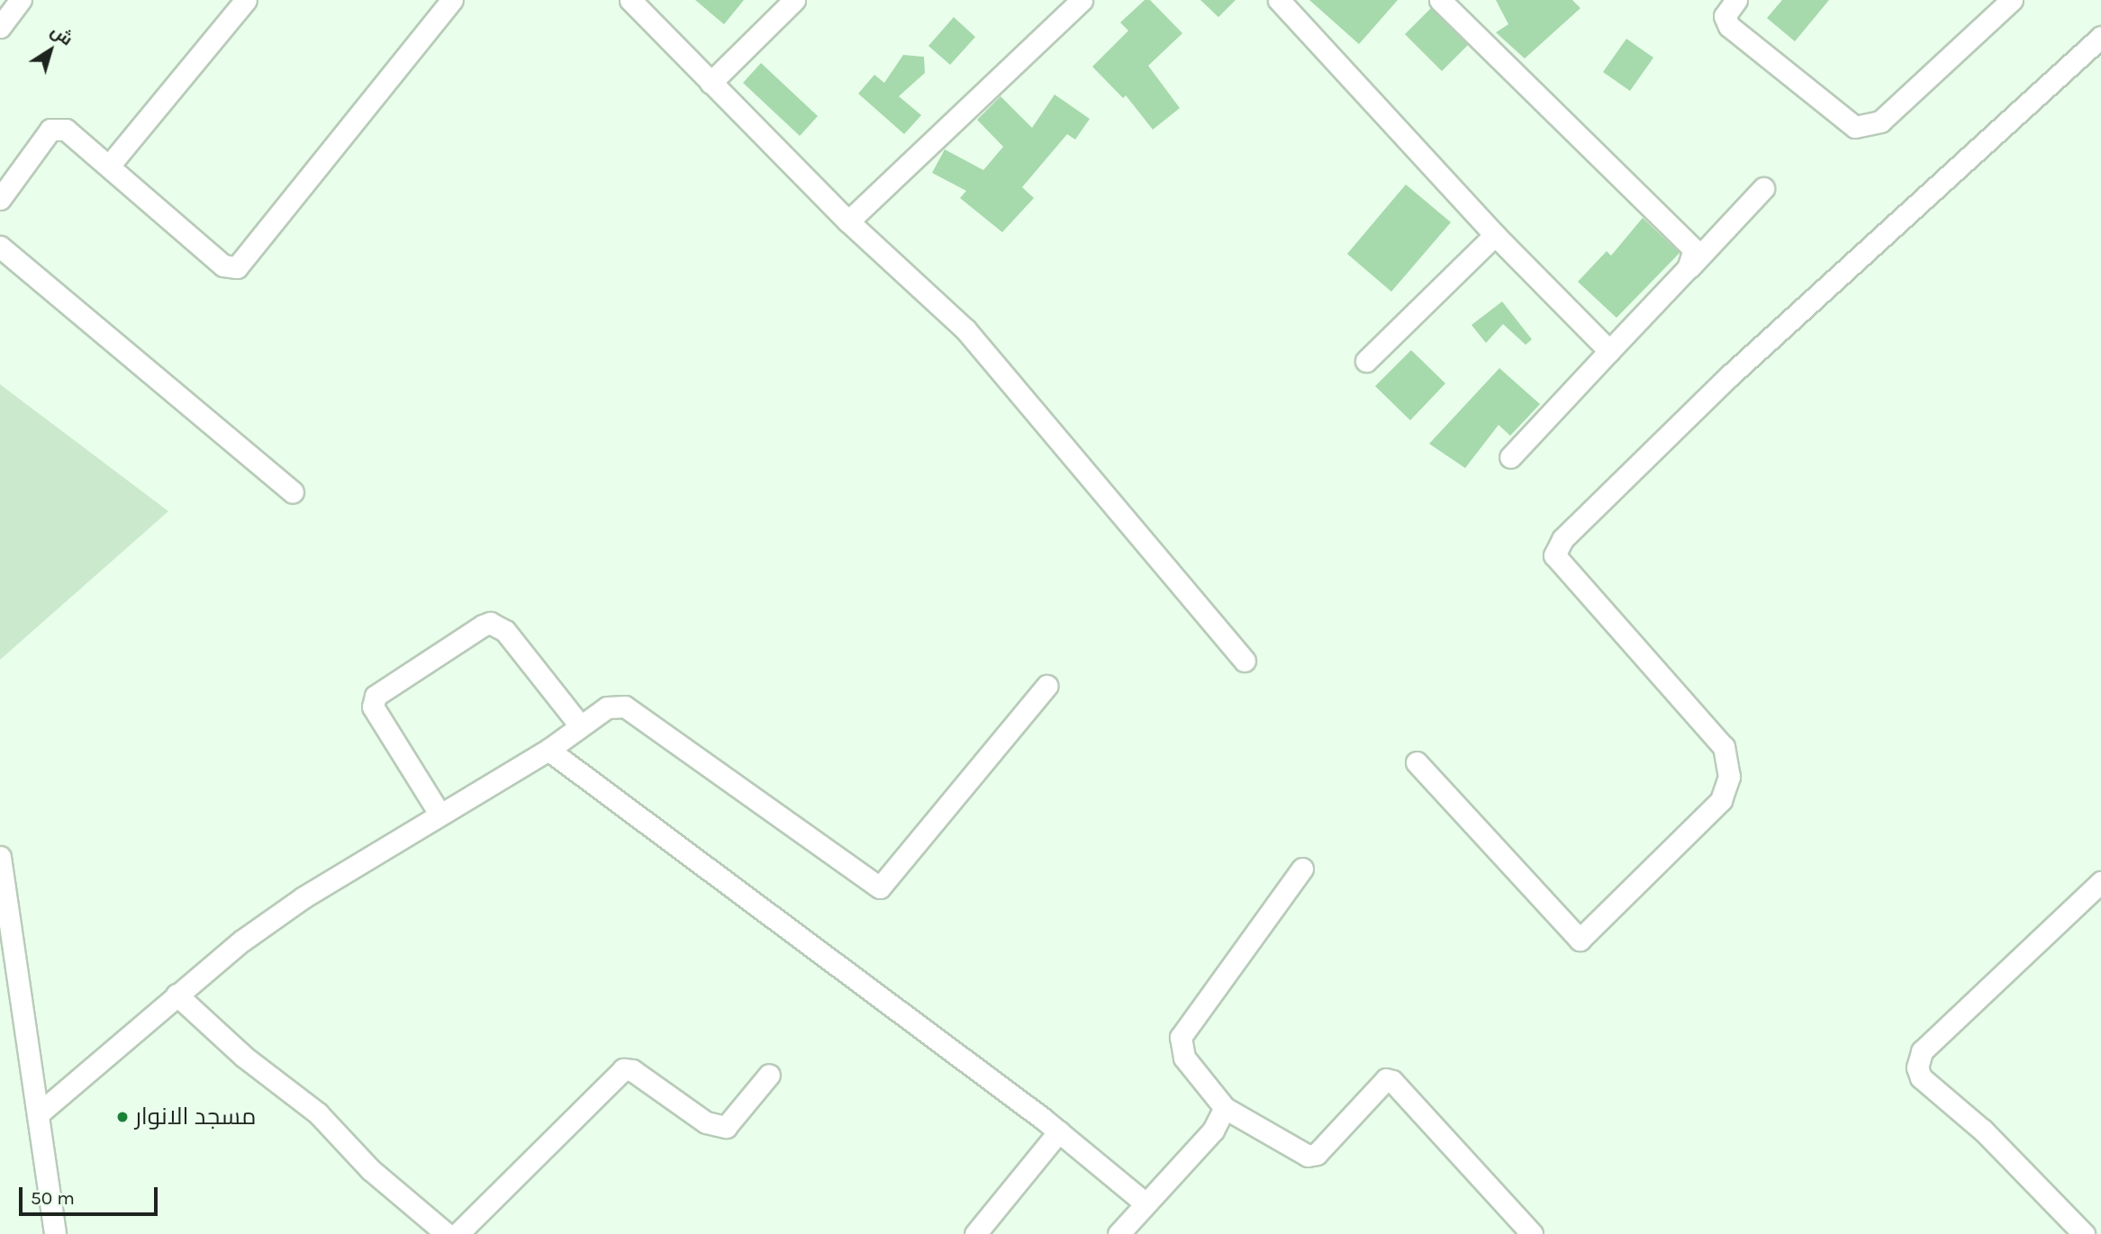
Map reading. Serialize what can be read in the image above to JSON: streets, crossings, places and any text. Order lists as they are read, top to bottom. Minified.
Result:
{"places":["مسجد الانوار"],"scale_bar":"50 m","north":"top right"}
